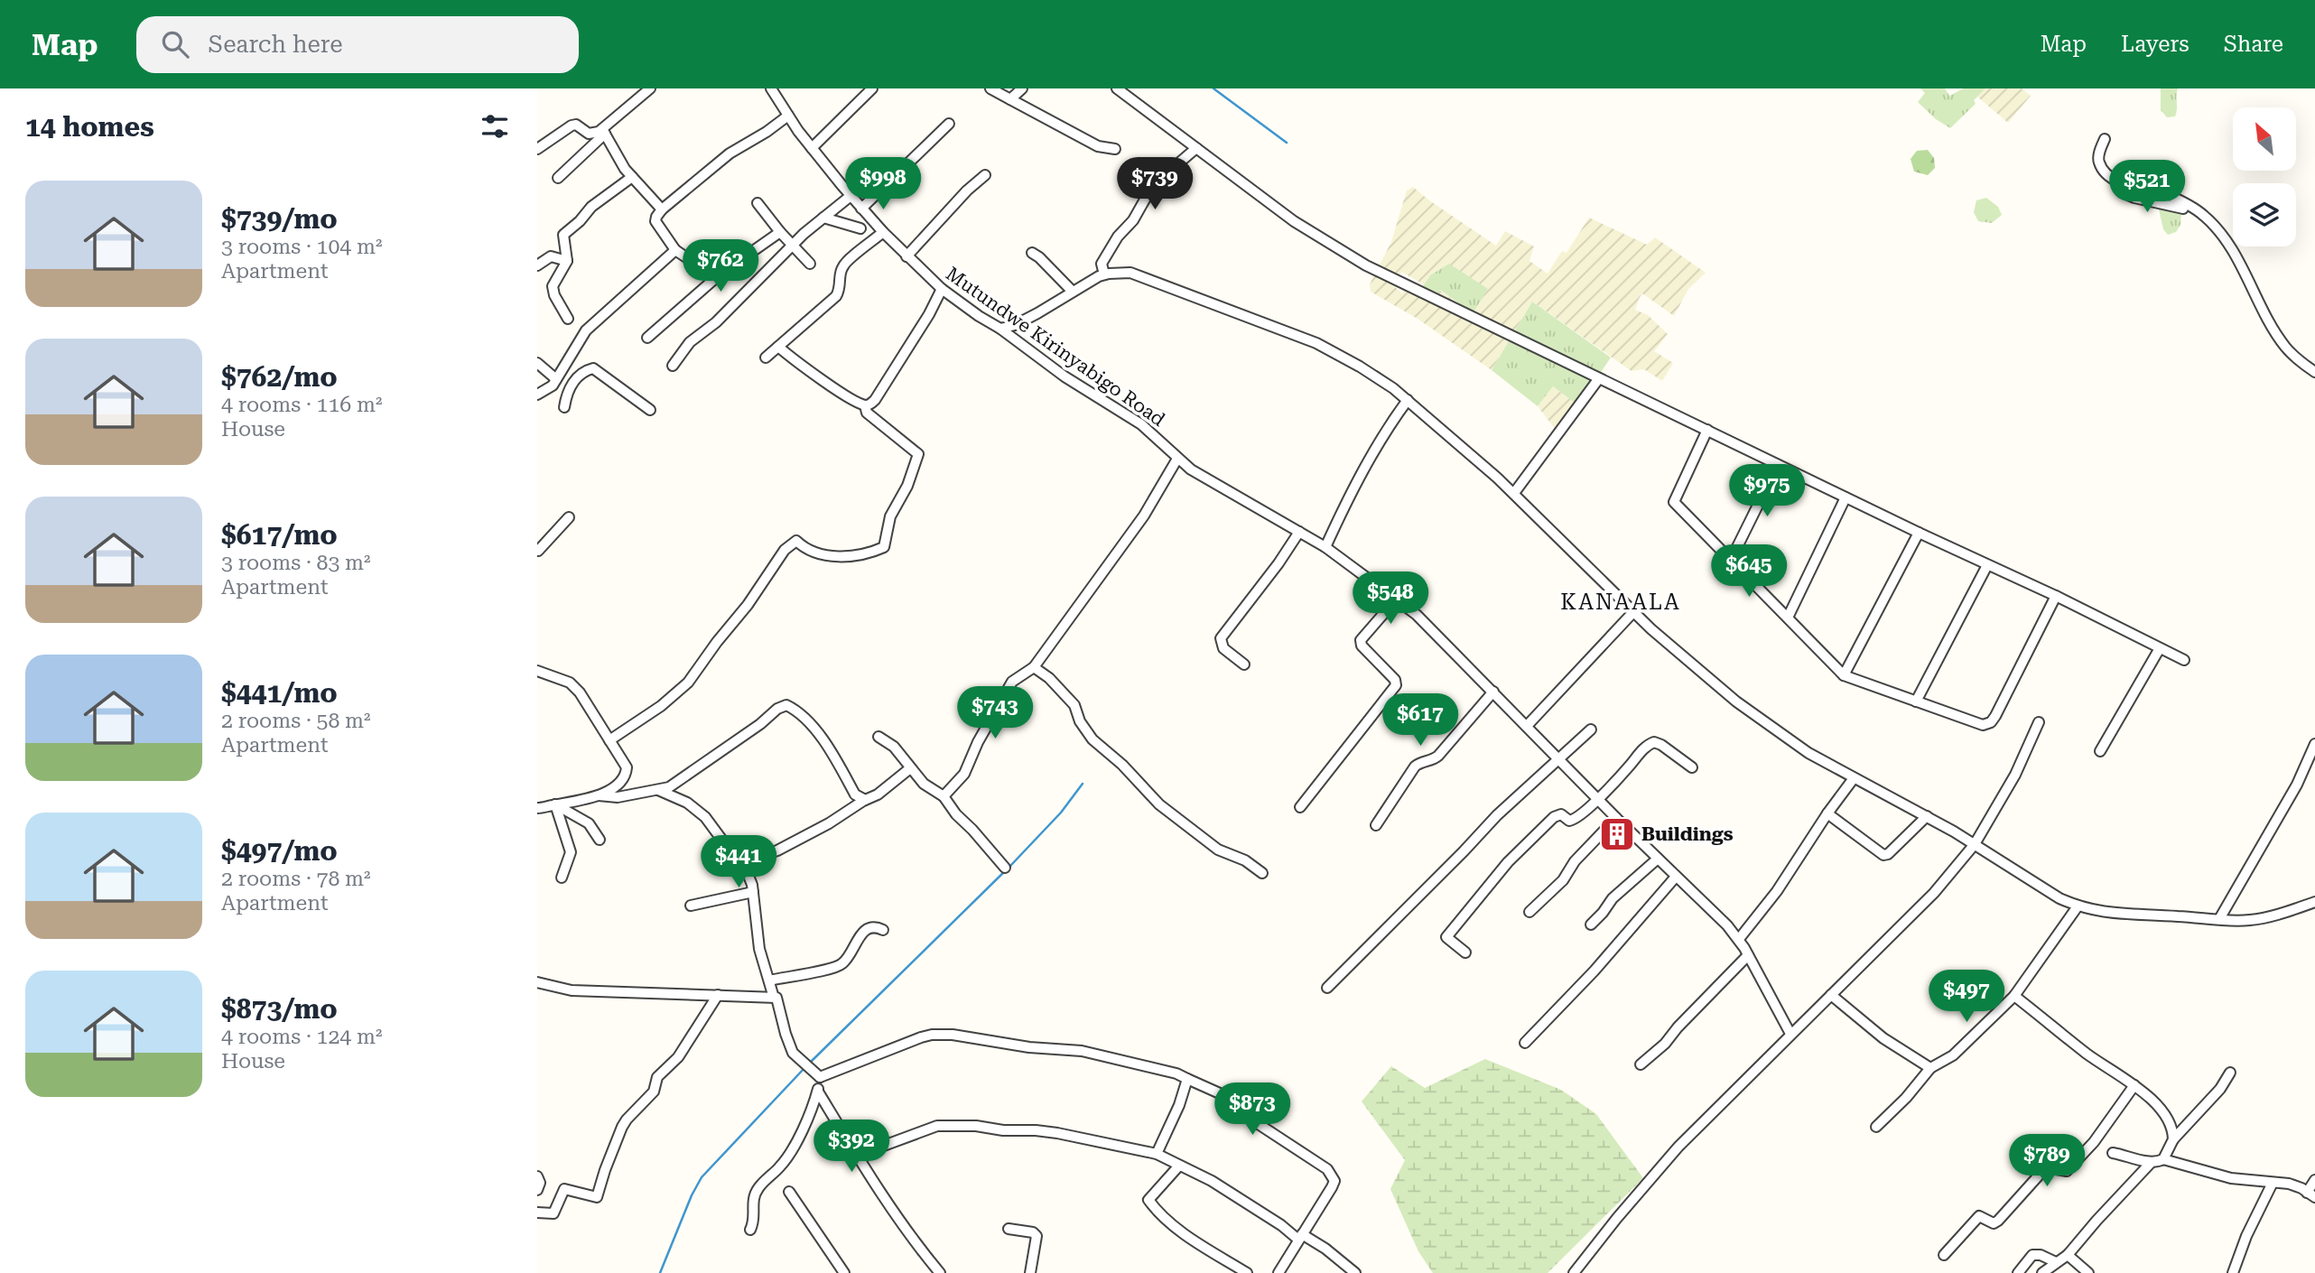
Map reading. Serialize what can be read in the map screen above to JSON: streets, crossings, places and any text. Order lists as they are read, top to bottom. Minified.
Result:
{"streets":{"street":["Mutundwe Kirinyabigo Road"]},"districts":["KANAALA"],"places":{"building":["Buildings"]},"north":"top left","page":{"header":"Map","search":"Search here","nav":["Map","Layers","Share"],"heading":"14 homes","price":["$998","$739","$521","$762","$975","$645","$548","$743","$617","$441","$497","$873","$392","$789"],"list":[{"name":"$739/mo","note":"3 rooms · 104 m² · Apartment"},{"name":"$762/mo","note":"4 rooms · 116 m² · House"},{"name":"$617/mo","note":"3 rooms · 83 m² · Apartment"},{"name":"$441/mo","note":"2 rooms · 58 m² · Apartment"},{"name":"$497/mo","note":"2 rooms · 78 m² · Apartment"},{"name":"$873/mo","note":"4 rooms · 124 m² · House"}]}}
